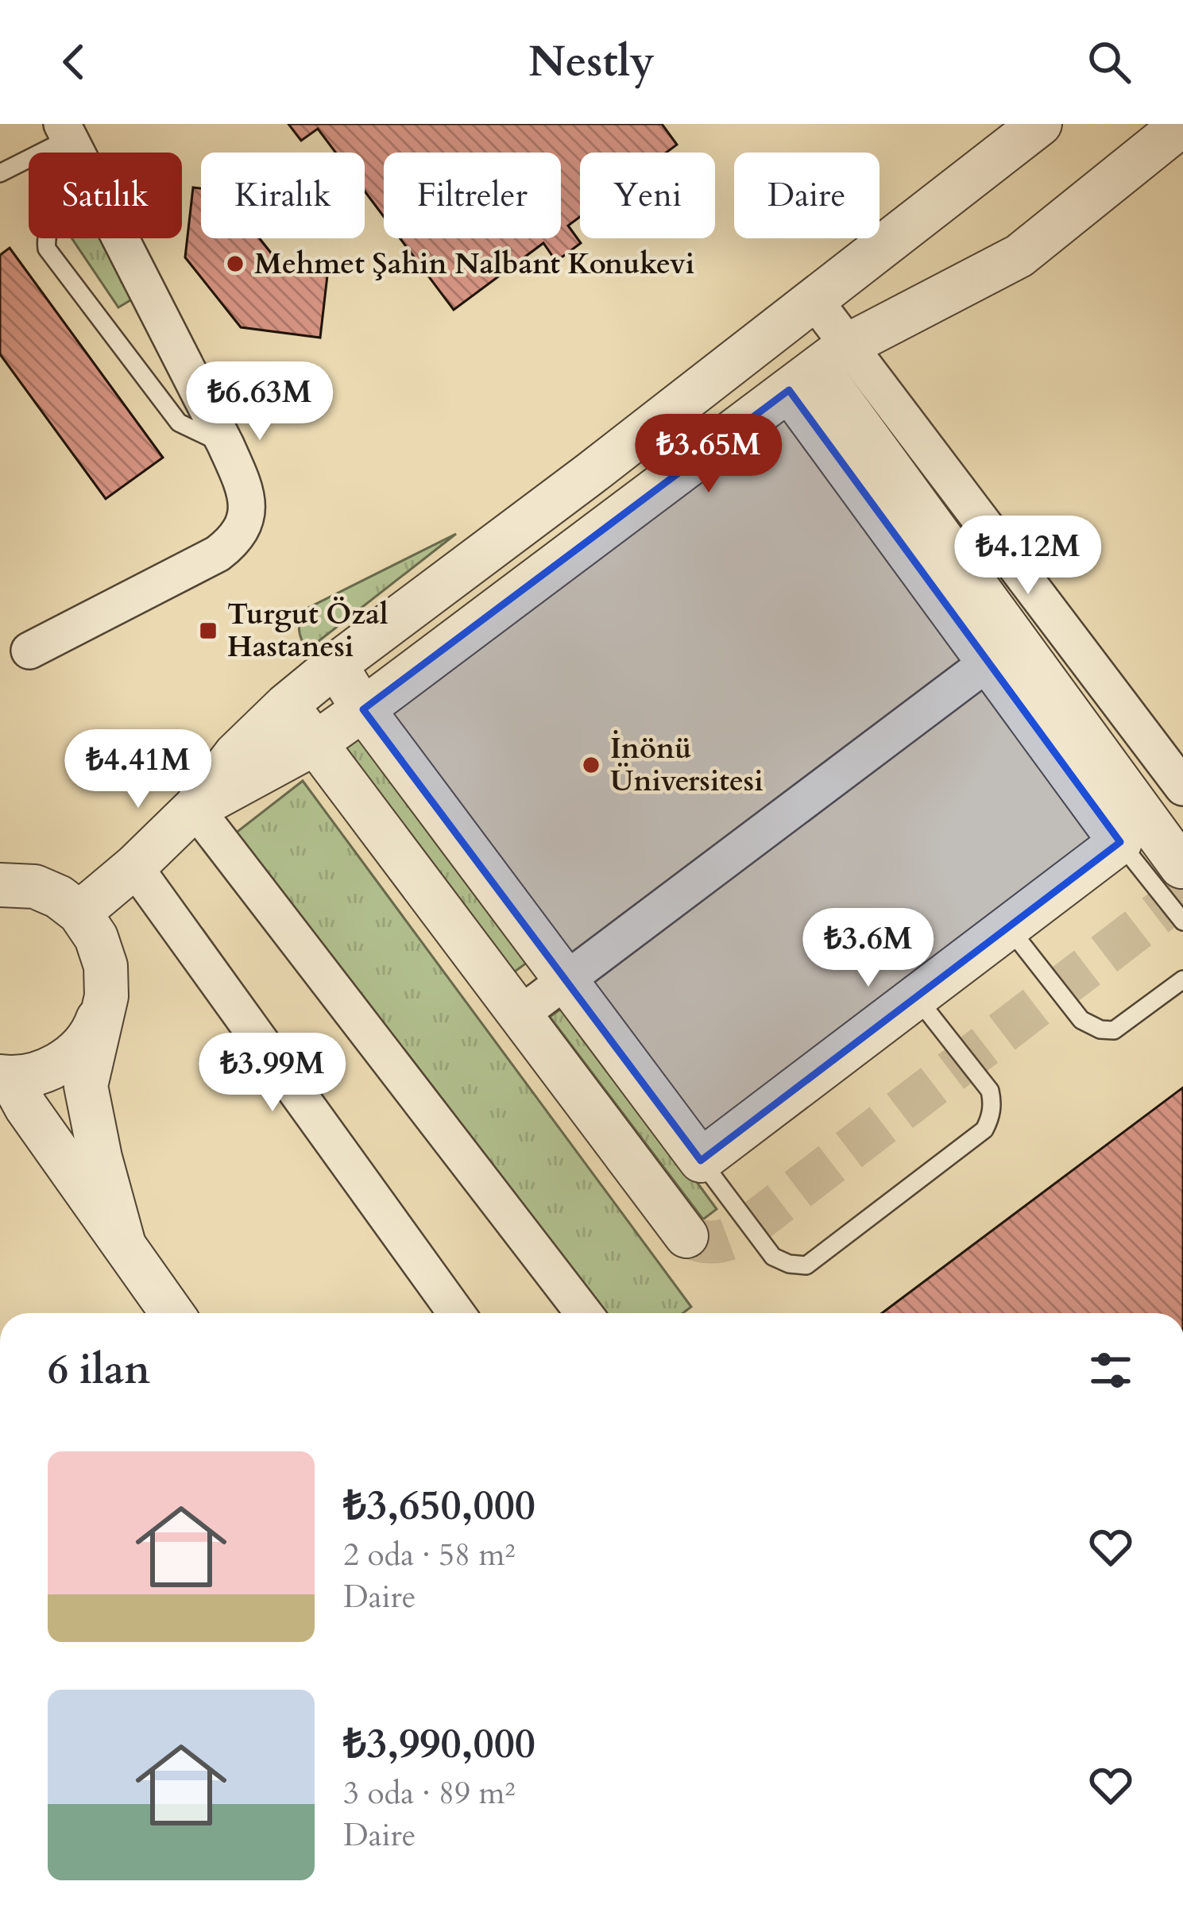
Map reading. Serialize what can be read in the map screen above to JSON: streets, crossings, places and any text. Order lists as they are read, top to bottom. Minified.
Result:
{"places":{"other":["Mehmet Şahin Nalbant Konukevi","İnönü Üniversitesi"],"transit":["Turgut Özal Hastanesi"]},"page":{"header":"Nestly","chip":["Satılık","Kiralık","Filtreler","Yeni","Daire"],"price":["₺6.63M","₺3.65M","₺4.12M","₺4.41M","₺3.6M","₺3.99M"],"heading":"6 ilan","list":[{"name":"₺3,650,000","note":"2 oda · 58 m² · Daire"},{"name":"₺3,990,000","note":"3 oda · 89 m² · Daire"}]}}
